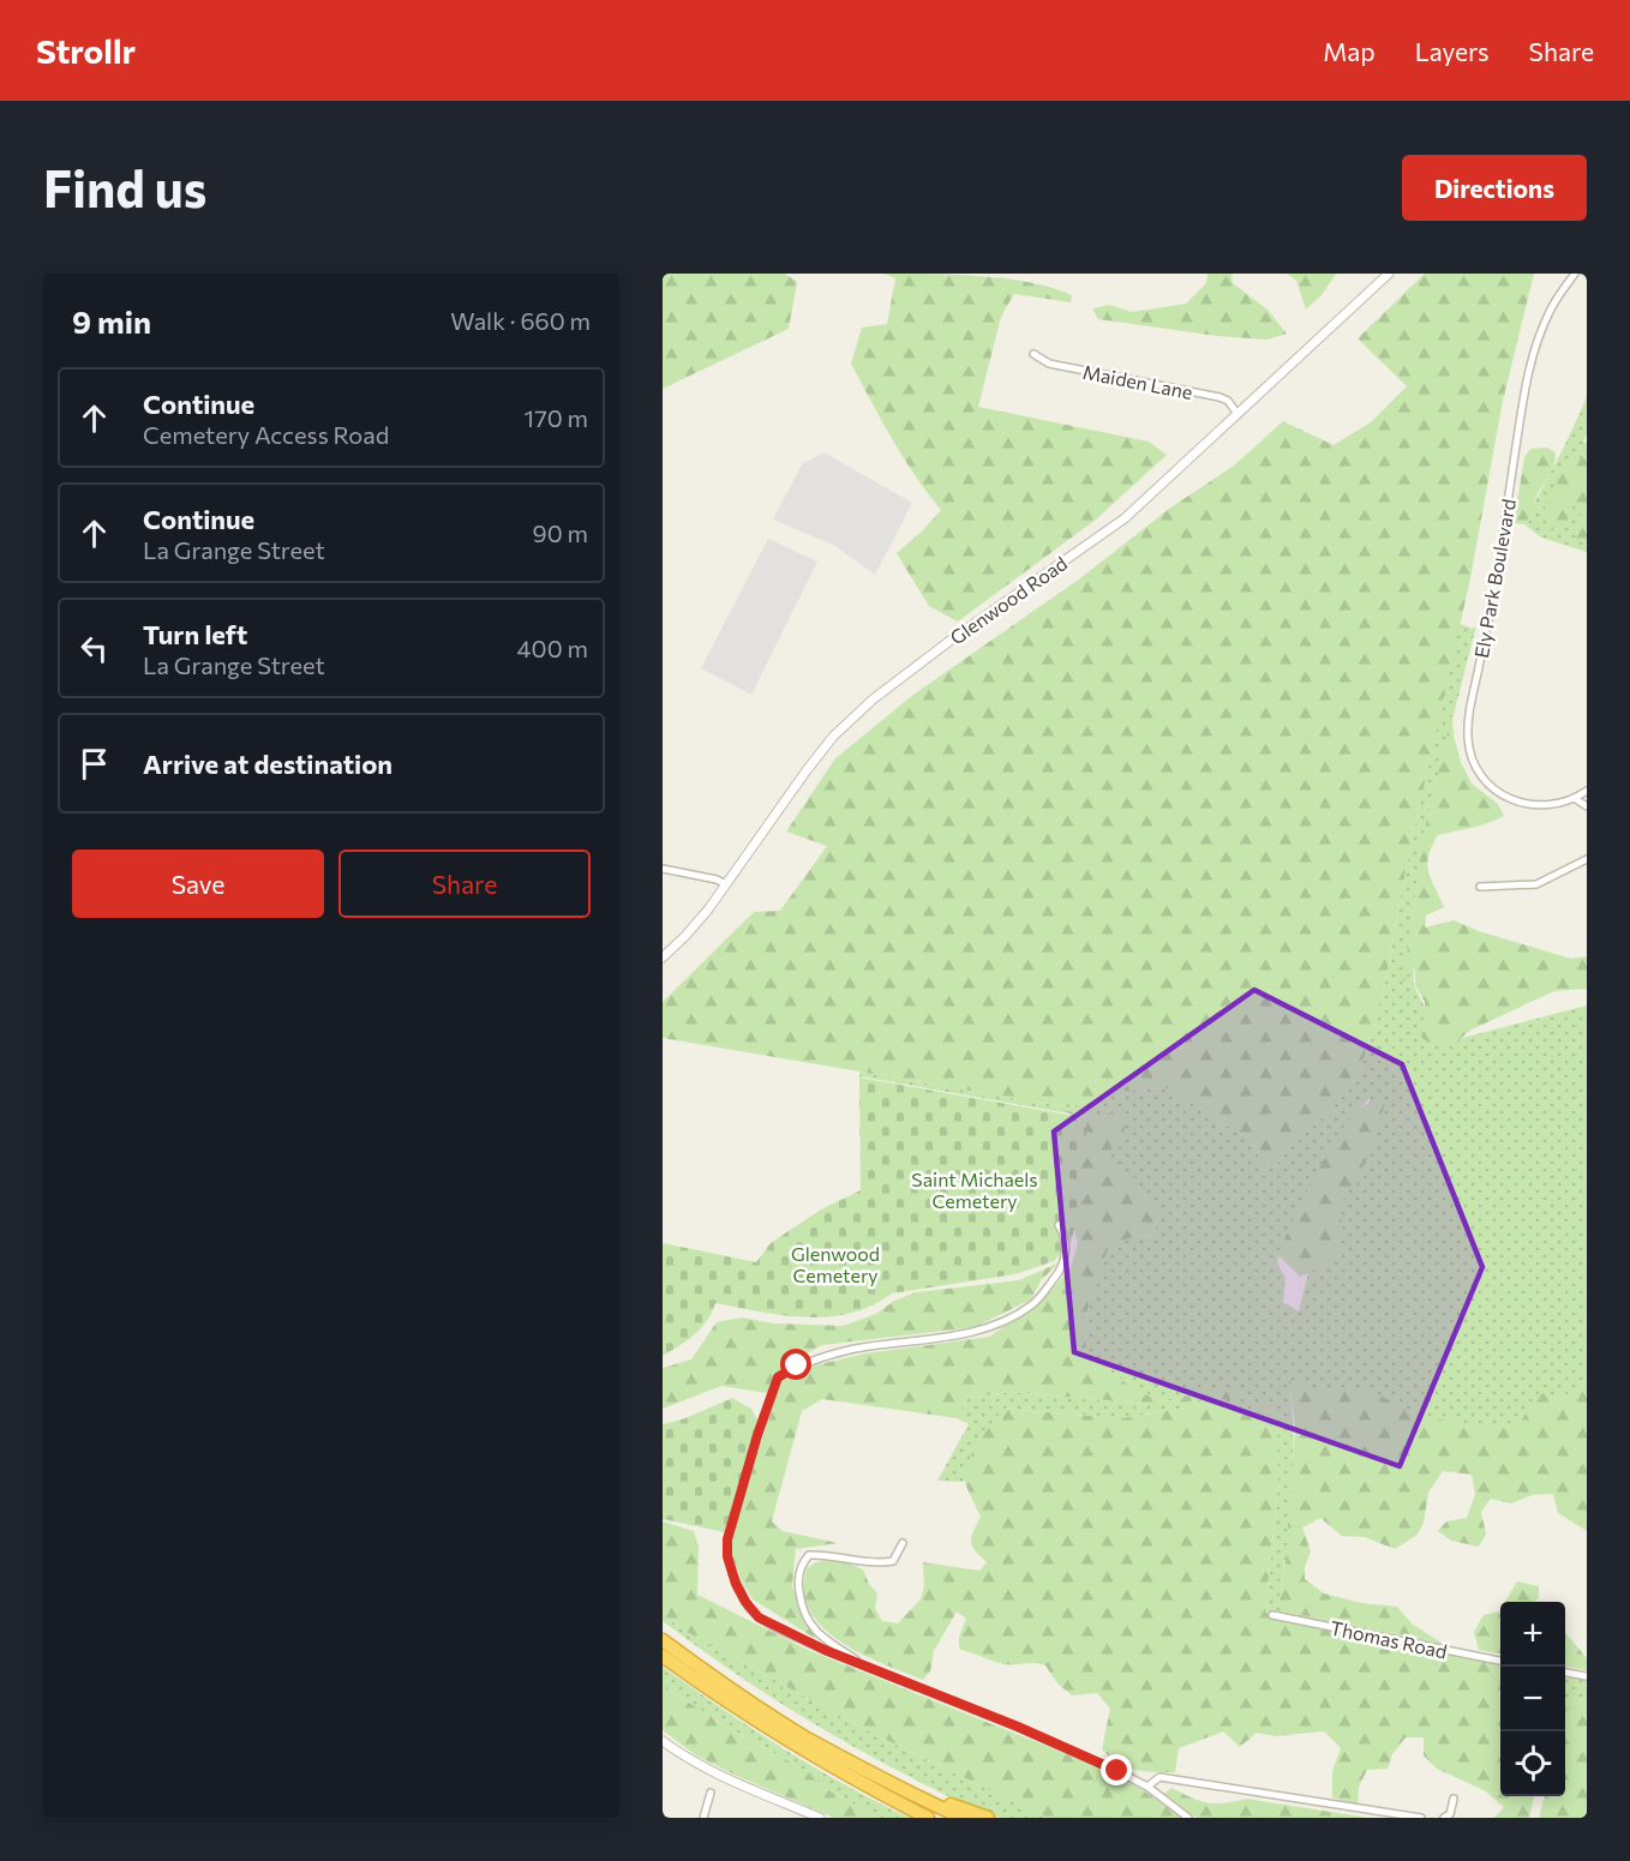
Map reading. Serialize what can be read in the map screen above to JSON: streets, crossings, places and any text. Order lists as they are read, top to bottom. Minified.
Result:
{"streets":{"street":["Maiden Lane","Ely Park Boulevard","Glenwood Road","Thomas Road"]},"crossings":[["Maiden Lane","Glenwood Road"]],"parks":["Saint Michaels Cemetery","Glenwood Cemetery"],"page":{"header":"Strollr","nav":["Map","Layers","Share"],"buttons":["Directions",["Save","Share"]],"title":"Find us","heading":["9 min","Walk · 660 m"],"list":[["Continue","Cemetery Access Road","170 m"],["Continue","La Grange Street","90 m"],["Turn left","La Grange Street","400 m"],"Arrive at destination"],"map_buttons":["+","−"]}}
